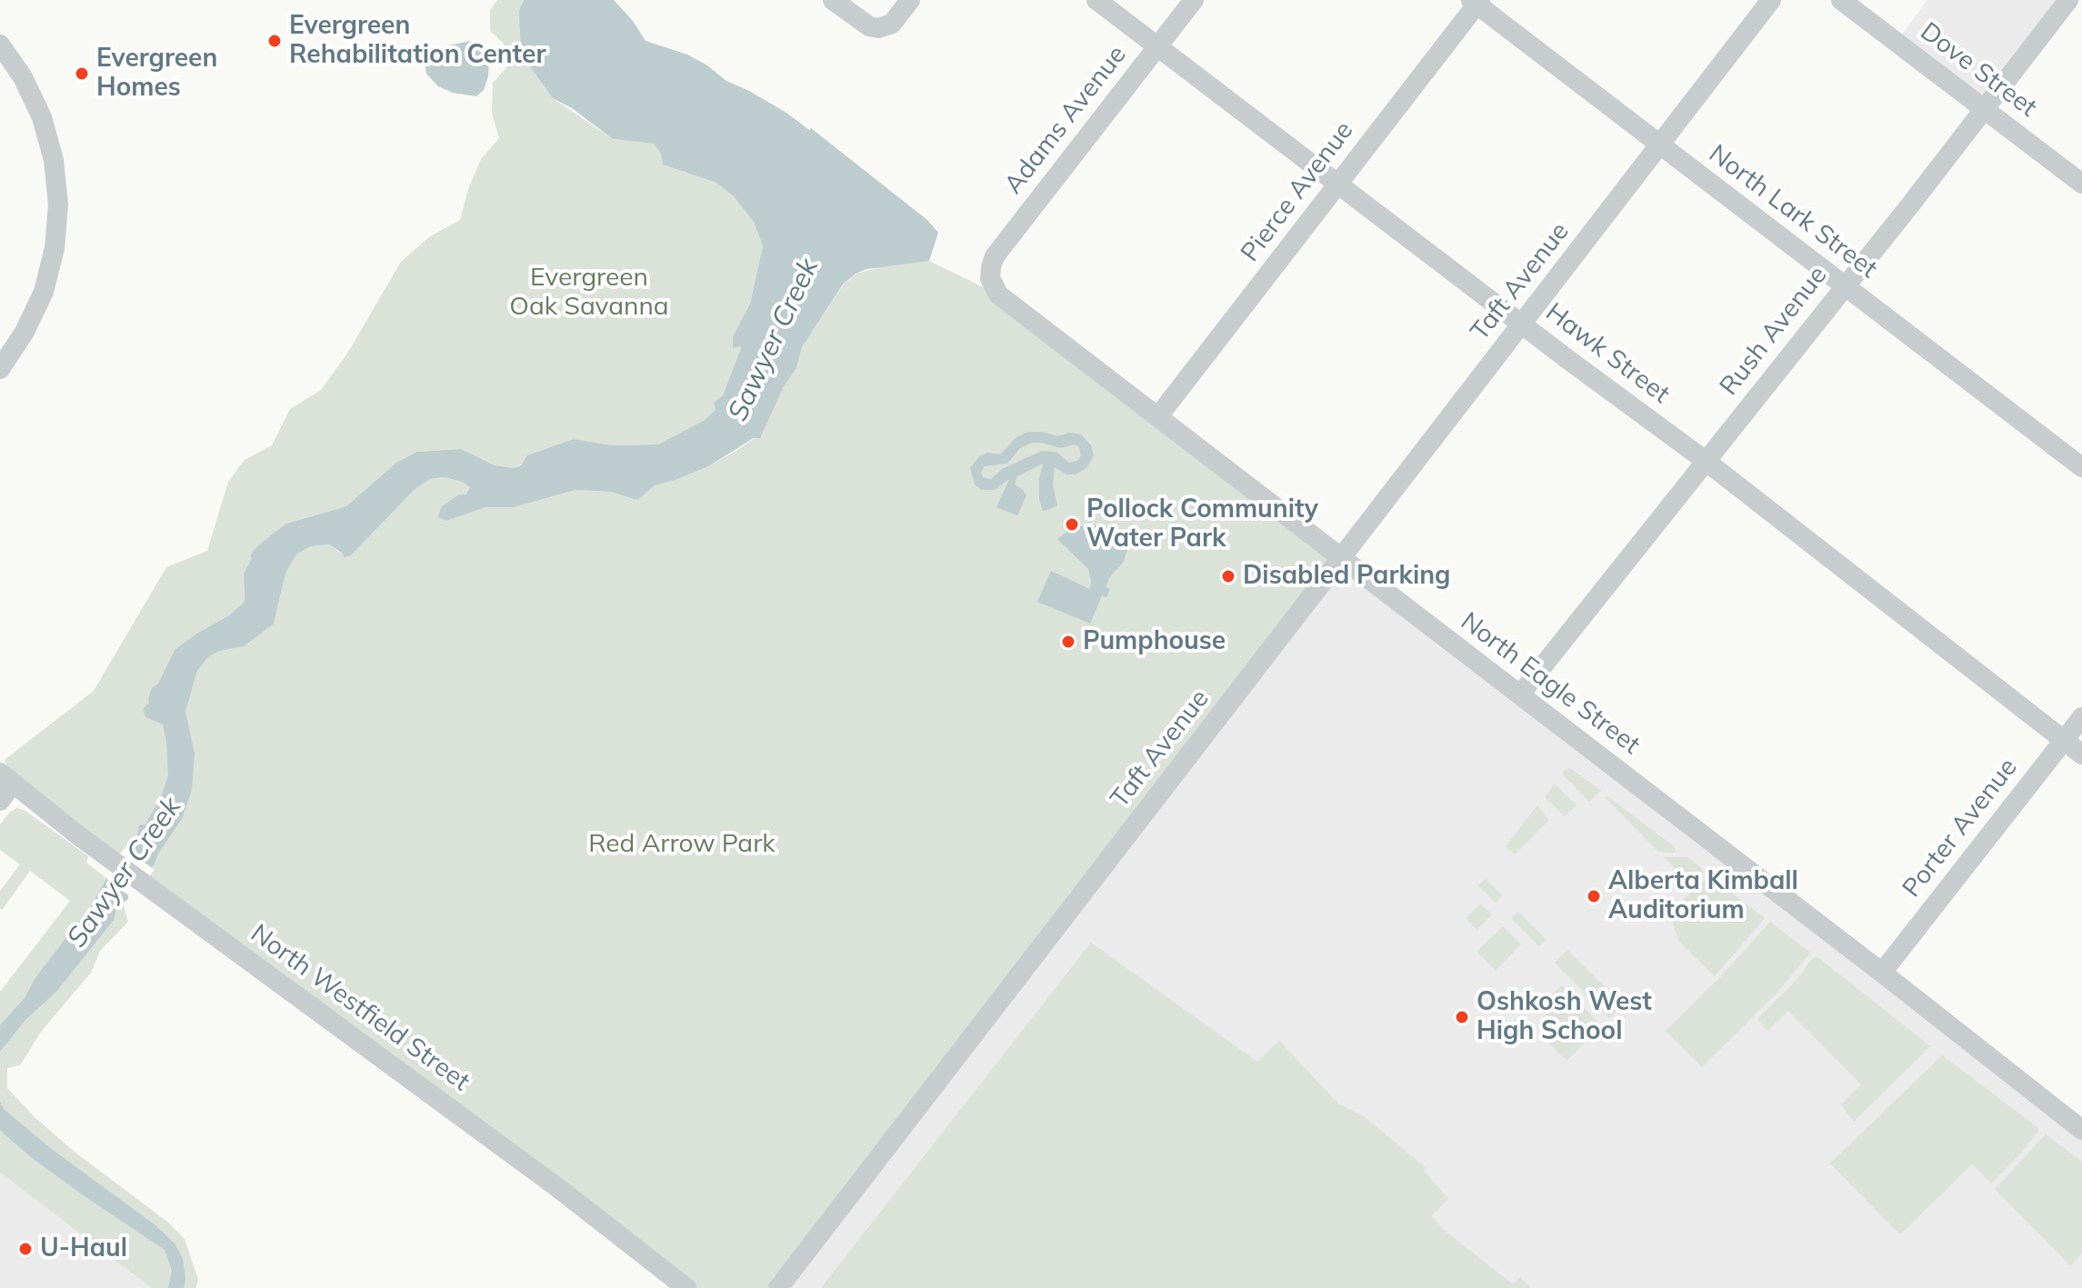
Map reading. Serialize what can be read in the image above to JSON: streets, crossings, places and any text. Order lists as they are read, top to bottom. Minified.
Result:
{"streets":{"street":["Dove Street","Adams Avenue","Pierce Avenue","North Lark Street","Taft Avenue","Rush Avenue","Hawk Street","North Eagle Street","Porter Avenue","North Westfield Street"]},"crossings":[["Dove Street","Rush Avenue"],["Adams Avenue","Hawk Street"],["Adams Avenue","North Eagle Street"],["Pierce Avenue","North Lark Street"],["Pierce Avenue","Hawk Street"],["Pierce Avenue","North Eagle Street"],["North Lark Street","Taft Avenue"],["North Lark Street","Rush Avenue"],["Taft Avenue","Hawk Street"],["Taft Avenue","North Eagle Street"],["Rush Avenue","Hawk Street"],["Rush Avenue","North Eagle Street"],["Hawk Street","Porter Avenue"],["North Eagle Street","Porter Avenue"]],"water":["Sawyer Creek"],"parks":["Evergreen Oak Savanna","Red Arrow Park"],"places":["Evergreen Rehabilitation Center","Evergreen Homes","Pollock Community Water Park","Disabled Parking","Pumphouse","Alberta Kimball Auditorium","Oshkosh West High School","U-Haul"]}
